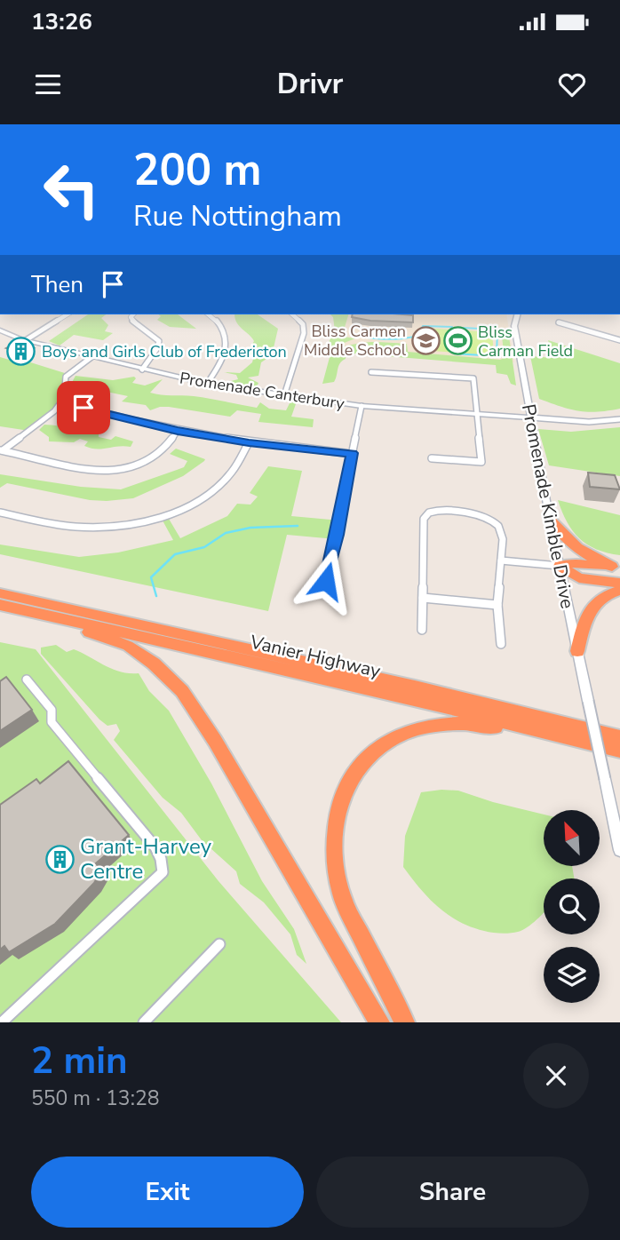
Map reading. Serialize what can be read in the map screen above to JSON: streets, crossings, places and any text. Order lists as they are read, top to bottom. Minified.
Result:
{"streets":{"highway":["Vanier Highway"],"street":["Promenade Canterbury","Promenade Kimble Drive"]},"crossings":[["Promenade Canterbury","Promenade Kimble Drive"]],"places":{"school or university":["Bliss Carmen Middle School"],"sports":["Bliss Carman Field"],"building":["Boys and Girls Club of Fredericton","Grant-Harvey Centre"]},"north":"top left","page":{"status":"13:26","header":"Drivr","turn":["200 m","Rue Nottingham"],"then":"Then","heading":["2 min","550 m · 13:28"],"buttons":["Exit","Share"]}}
